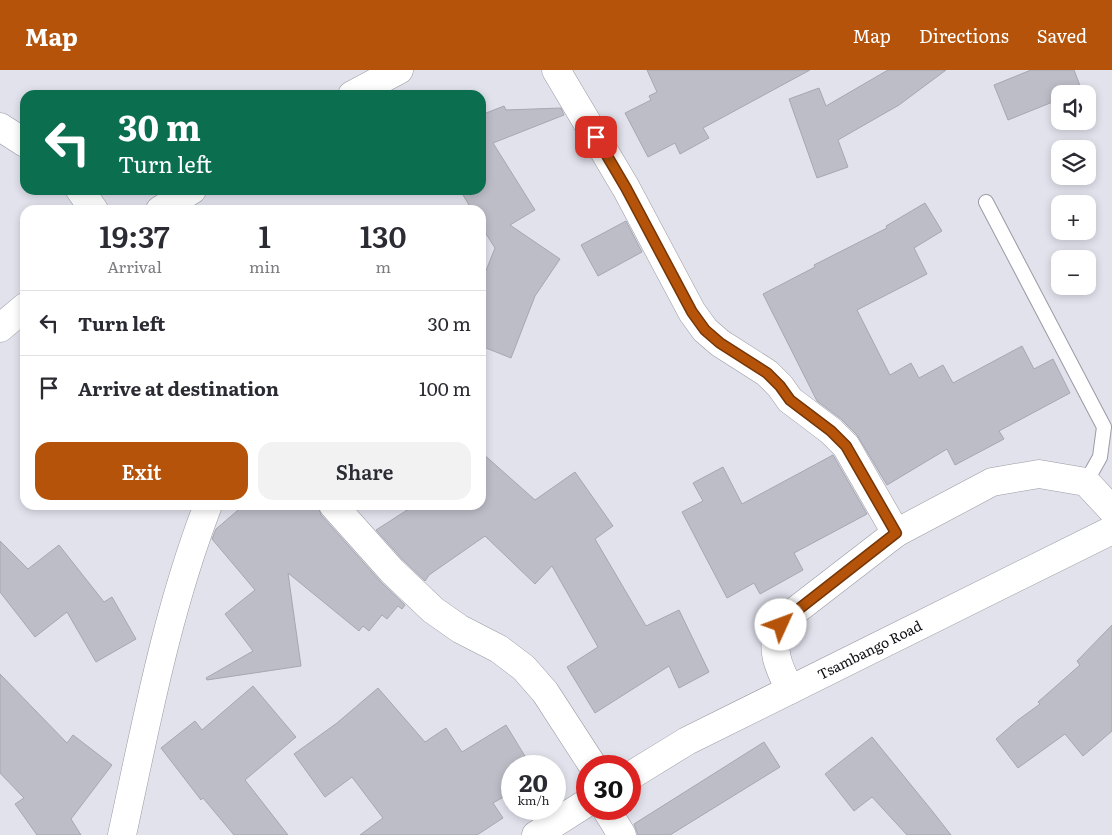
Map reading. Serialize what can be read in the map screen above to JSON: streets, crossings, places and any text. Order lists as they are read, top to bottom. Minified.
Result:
{"streets":{"street":["Tsambango Road"]},"page":{"header":"Map","nav":["Map","Directions","Saved"],"map_buttons":["+","−"],"turn":["30 m","Turn left"],"eta":["19:37","Arrival","1","min","130","m"],"list":[{"name":"Turn left","value":"30 m"},{"name":"Arrive at destination","value":"100 m"}],"buttons":["Exit","Share"],"speed":"20 km/h","limit":"30"}}
